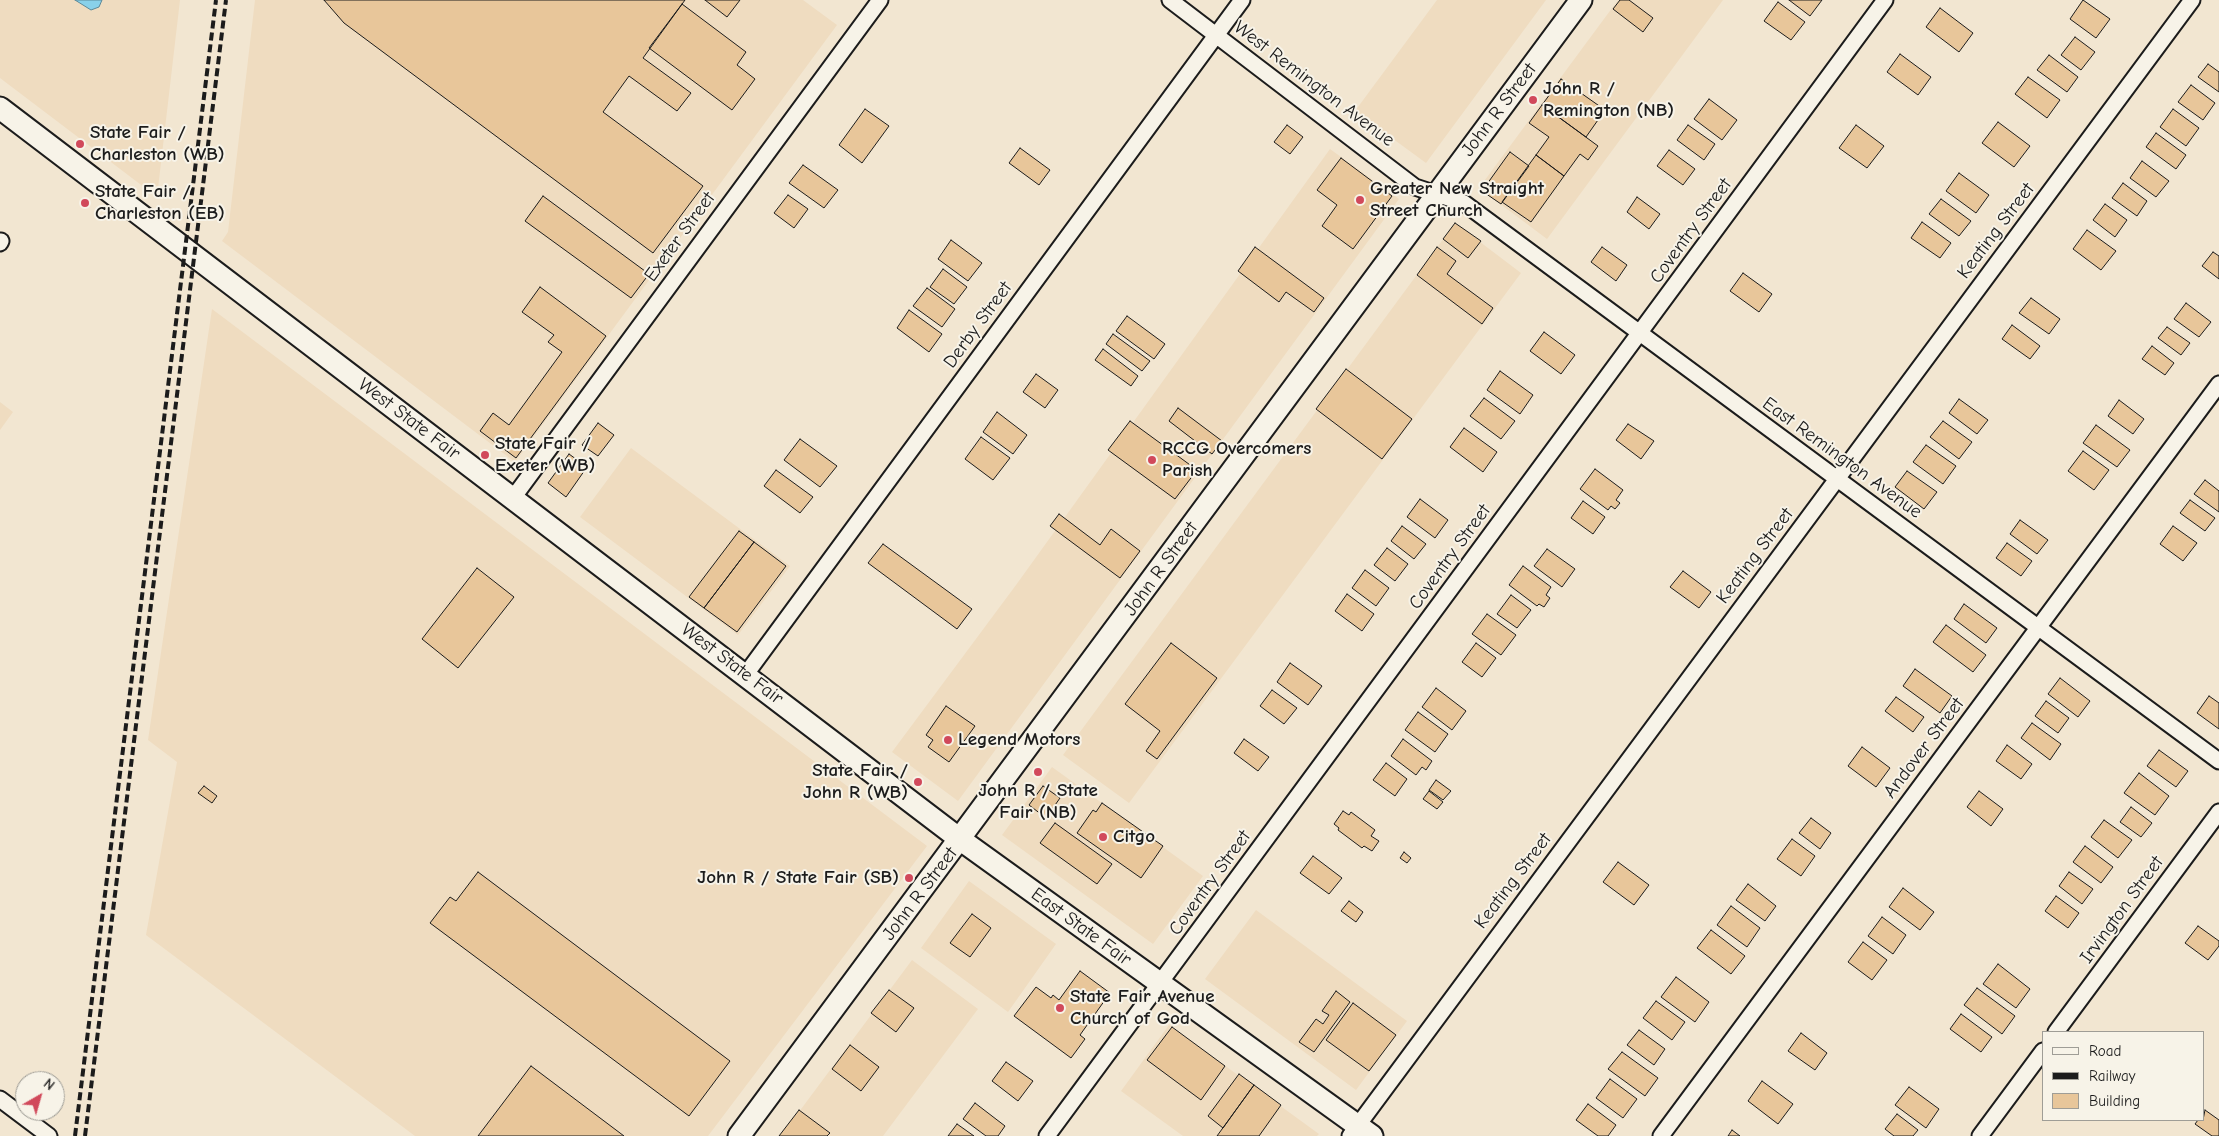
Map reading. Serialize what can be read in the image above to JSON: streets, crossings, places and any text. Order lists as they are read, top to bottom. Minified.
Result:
{"streets":{"street":["West Remington Avenue","John R Street","Coventry Street","Keating Street","Exeter Street","Derby Street","West State Fair","East Remington Avenue","Andover Street","Irvington Street","East State Fair"]},"crossings":[["West Remington Avenue","John R Street"],["West Remington Avenue","Derby Street"],["West Remington Avenue","East Remington Avenue"],["John R Street","West State Fair"],["John R Street","East Remington Avenue"],["John R Street","East State Fair"],["Coventry Street","East Remington Avenue"],["Coventry Street","East State Fair"],["Keating Street","East Remington Avenue"],["Keating Street","East State Fair"],["Exeter Street","West State Fair"],["Derby Street","West State Fair"],["West State Fair","East State Fair"],["East Remington Avenue","Andover Street"]],"places":["John R / Remington (NB)","State Fair / Charleston (WB)","Greater New Straight Street Church","State Fair / Charleston (EB)","State Fair / Exeter (WB)","RCCG Overcomers Parish","Legend Motors","John R / State Fair (NB)","State Fair / John R (WB)","Citgo","John R / State Fair (SB)","State Fair Avenue Church of God"],"legend":["Road","Railway","Building"],"north":"top right"}
